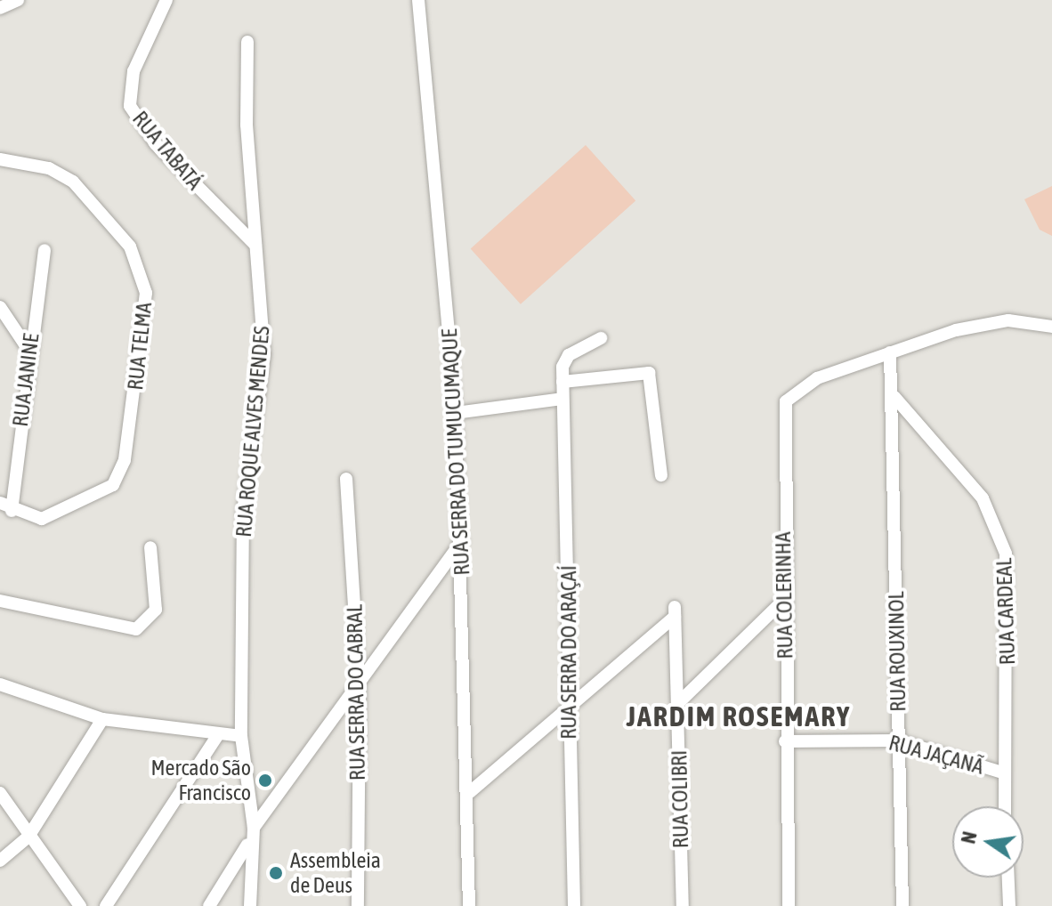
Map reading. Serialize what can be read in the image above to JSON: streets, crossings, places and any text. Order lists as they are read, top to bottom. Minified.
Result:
{"streets":{"street":["RUA TABATÁ","RUA TELMA","RUA JANINE","RUA ROQUE ALVES MENDES","RUA SERRA DO TUMUCUMAQUE","RUA COLERINHA","RUA CARDEAL","RUA ROUXINOL","RUA SERRA DO ARAÇAÍ","RUA SERRA DO CABRAL","RUA JAÇANÃ","RUA COLIBRI"]},"crossings":[["RUA TABATÁ","RUA ROQUE ALVES MENDES"],["RUA TELMA","RUA JANINE"],["RUA COLERINHA","RUA ROUXINOL"],["RUA COLERINHA","RUA JAÇANÃ"],["RUA CARDEAL","RUA ROUXINOL"],["RUA CARDEAL","RUA JAÇANÃ"],["RUA ROUXINOL","RUA JAÇANÃ"],["RUA SERRA DO ARAÇAÍ","RUA COLIBRI"]],"districts":["JARDIM ROSEMARY"],"places":["Mercado São Francisco","Assembleia de Deus"],"north":"left"}
